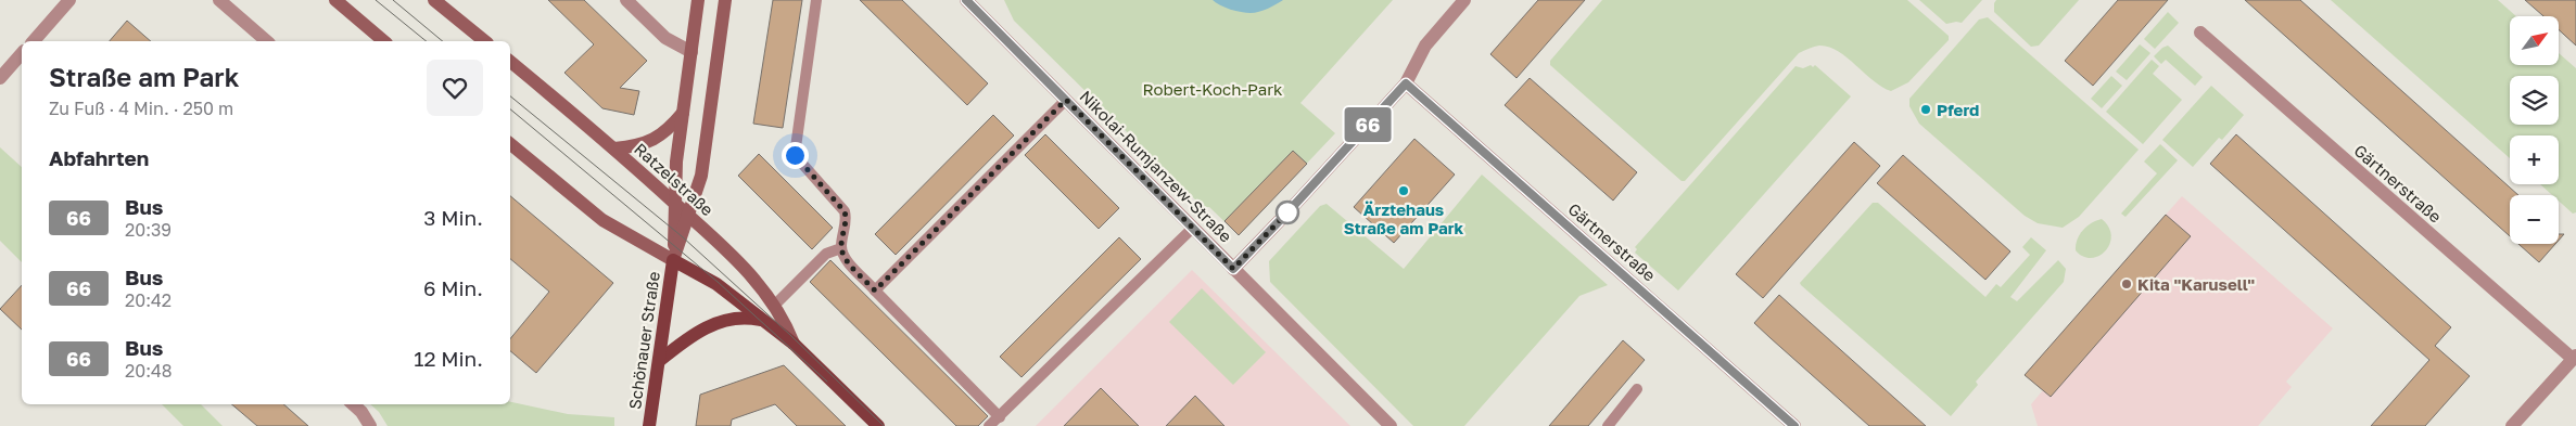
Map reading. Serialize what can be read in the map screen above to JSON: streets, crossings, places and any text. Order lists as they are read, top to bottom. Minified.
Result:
{"streets":{"main road":["Ratzelstraße","Schönauer Straße"],"street":["Nikolai-Rumjanzew-Straße","Gärtnerstraße"]},"crossings":[["Ratzelstraße","Schönauer Straße"]],"parks":["Robert-Koch-Park"],"places":["Pferd","Ärztehaus Straße am Park","Kita \"Karusell\""],"lines":["bus line 66"],"north":"top right","page":{"on_map":"66","map_buttons":["+","−"],"heading":[["Straße am Park","Zu Fuß · 4 Min. · 250 m"],"Abfahrten"],"list":[{"mark":"66","name":"Bus","note":"20:39","value":"3 Min."},{"mark":"66","name":"Bus","note":"20:42","value":"6 Min."},{"mark":"66","name":"Bus","note":"20:48","value":"12 Min."}]}}
